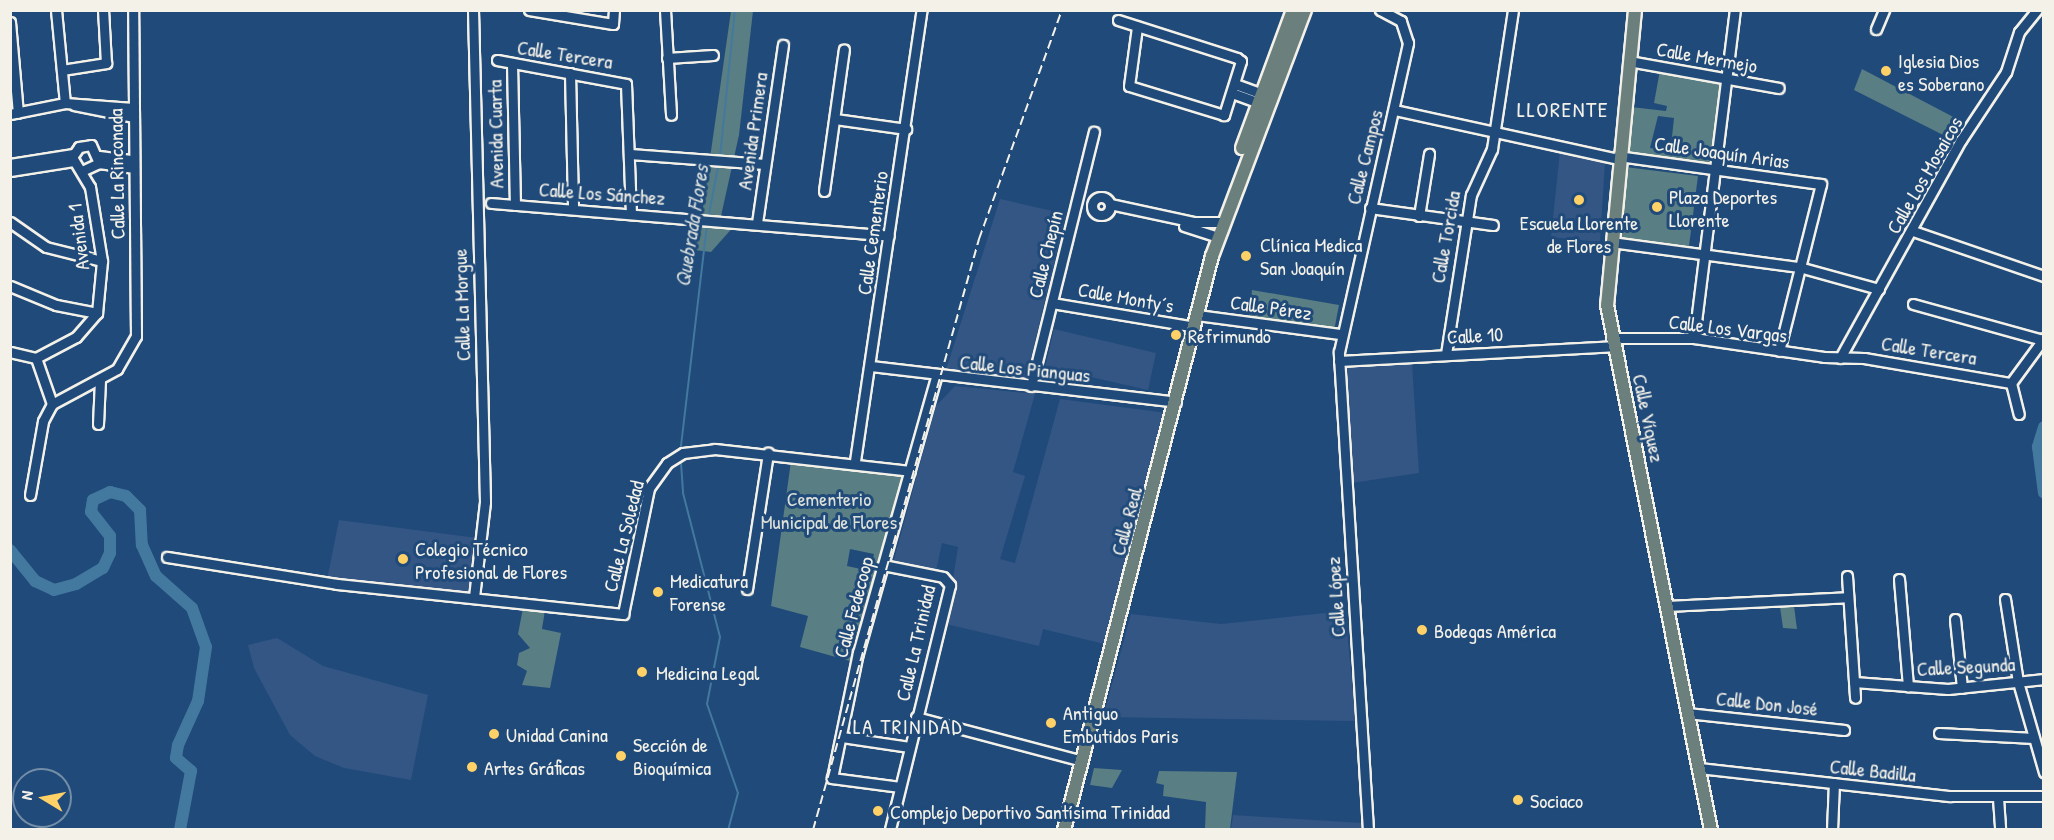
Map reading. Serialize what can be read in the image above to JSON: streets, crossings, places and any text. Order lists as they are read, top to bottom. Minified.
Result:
{"streets":{"main road":["Calle Víquez","Calle Real"],"street":["Calle Tercera","Calle Mermejo","Avenida Primera","Avenida Cuarta","Calle Joaquín Arias","Calle Campos","Calle La Rinconada","Calle Los Mosaicos","Calle Los Sánchez","Calle Cementerio","Avenida 1","Calle Torcida","Calle Chepín","Calle Monty´s","Calle La Morgue","Calle Pérez","Calle Los Vargas","Calle 10","Calle Los Pianguas","Calle La Soledad","Calle López","Calle Fedecoop","Calle La Trinidad","Calle Segunda","Calle Don José","Calle Badilla"]},"crossings":[["Calle Tercera","Avenida Cuarta"],["Calle Tercera","Calle Los Mosaicos"],["Calle Tercera","Calle Los Vargas"],["Calle Mermejo","Calle Víquez"],["Avenida Primera","Calle Los Sánchez"],["Avenida Cuarta","Calle Los Sánchez"],["Calle Joaquín Arias","Calle Campos"],["Calle Joaquín Arias","Calle Torcida"],["Calle Joaquín Arias","Calle Víquez"],["Calle Campos","Calle Pérez"],["Calle Campos","Calle 10"],["Calle Campos","Calle López"],["Calle Los Mosaicos","Calle Los Vargas"],["Calle Los Sánchez","Calle Cementerio"],["Calle Cementerio","Calle Los Pianguas"],["Calle Cementerio","Calle La Soledad"],["Calle Torcida","Calle 10"],["Calle Chepín","Calle Monty´s"],["Calle Chepín","Calle Los Pianguas"],["Calle Monty´s","Calle Pérez"],["Calle Monty´s","Calle Real"],["Calle La Morgue","Calle La Soledad"],["Calle Pérez","Calle Real"],["Calle Los Vargas","Calle 10"],["Calle Los Vargas","Calle Víquez"],["Calle 10","Calle Víquez"],["Calle 10","Calle López"],["Calle Los Pianguas","Calle Real"],["Calle Los Pianguas","Calle Fedecoop"],["Calle Víquez","Calle Don José"],["Calle Víquez","Calle Badilla"],["Calle Real","Calle La Trinidad"],["Calle La Soledad","Calle Fedecoop"],["Calle Fedecoop","Calle La Trinidad"]],"districts":["LLORENTE","LA TRINIDAD"],"water":["Quebrada Flores"],"parks":["Cementerio Municipal de Flores"],"places":["Iglesia Dios es Soberano","Escuela Llorente de Flores","Plaza Deportes Llorente","Clínica Medica San Joaquín","Refrimundo","Colegio Técnico Profesional de Flores","Medicatura Forense","Bodegas América","Medicina Legal","Antiguo Embutidos Paris","Unidad Canina","Sección de Bioquímica","Artes Gráficas","Sociaco","Complejo Deportivo Santísima Trinidad"],"north":"left"}
